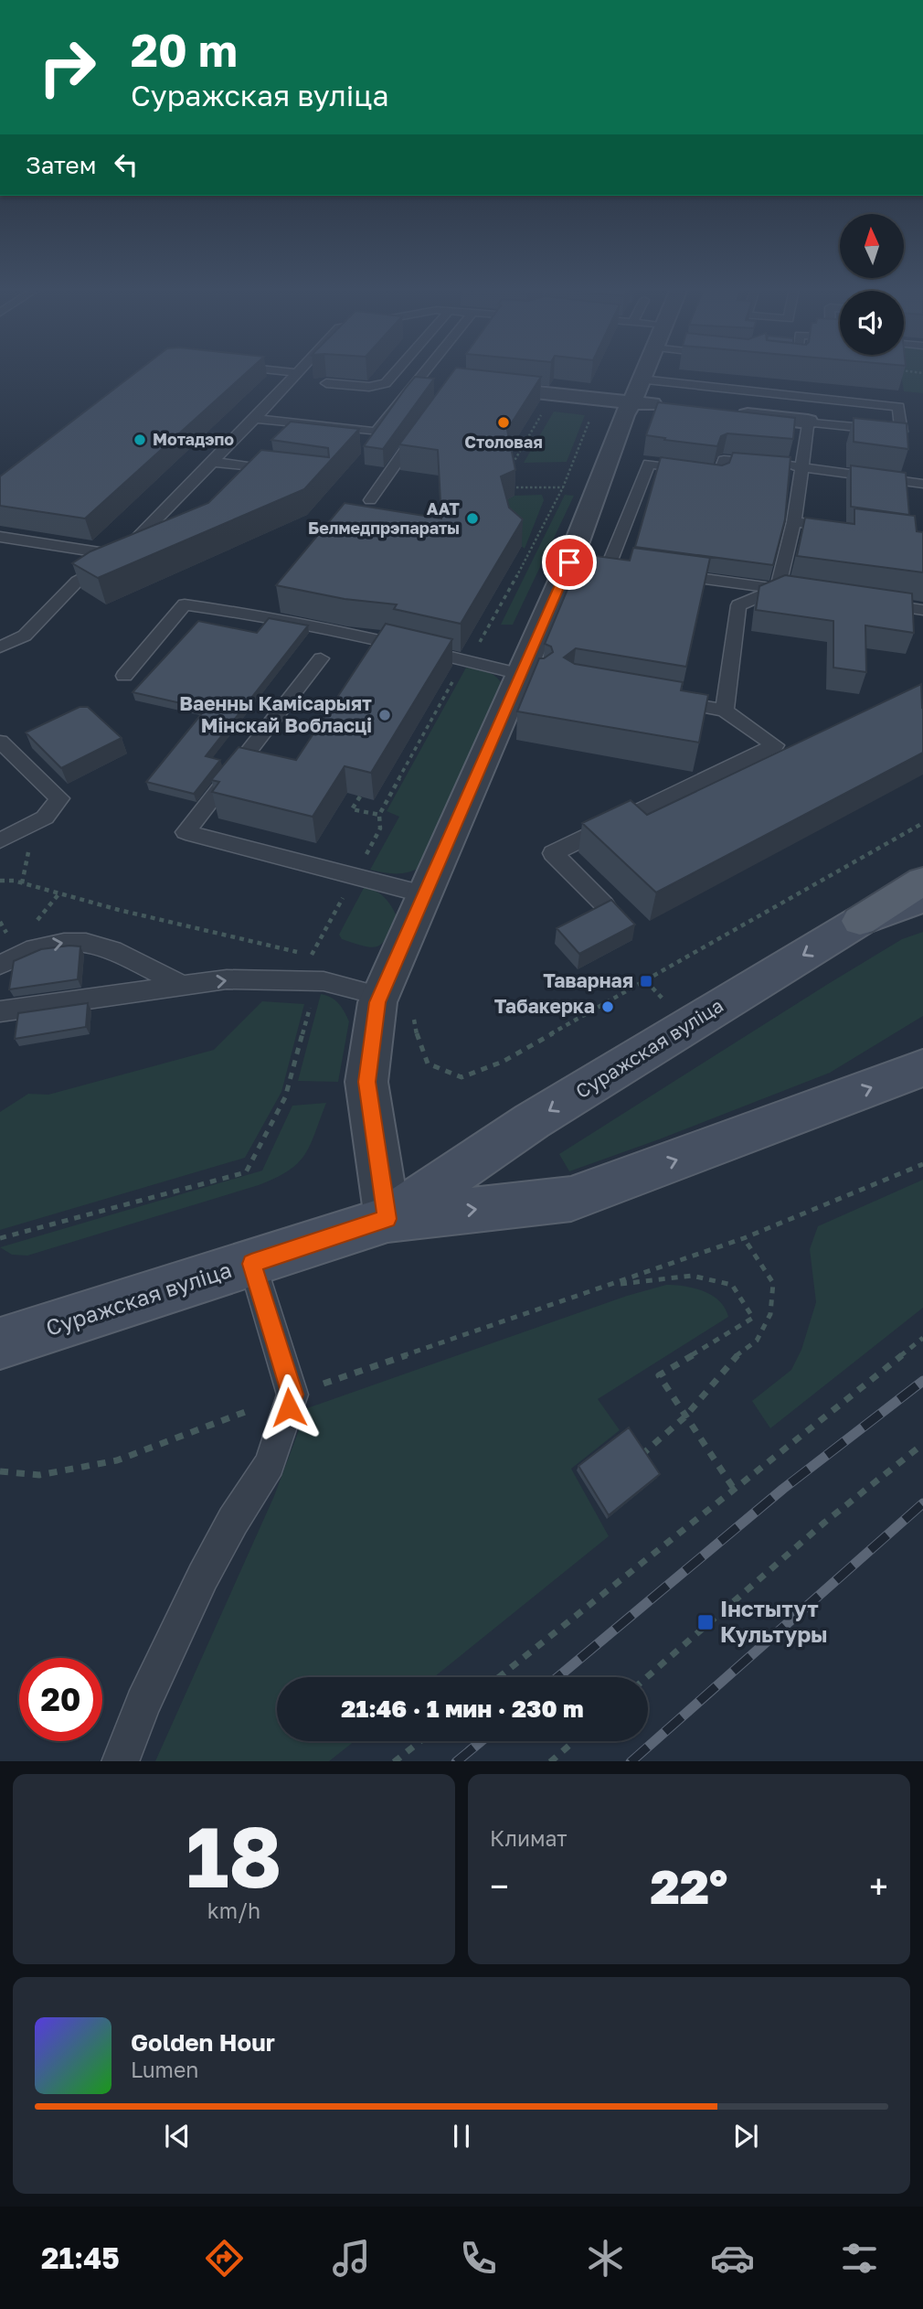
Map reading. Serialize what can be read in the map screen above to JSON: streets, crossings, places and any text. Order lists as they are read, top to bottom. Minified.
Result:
{"streets":{"main road":["Суражская вуліца"]},"places":{"other":["Столовая","Мотадэпо","ААТ Белмедпрэпараты","Ваенны Камісарыят Мінскай Вобласці","Табакерка"],"transit":["Таварная","Інстытут Культуры"]},"north":"top","page":{"turn":["20 m","Суражская вуліца"],"then":"Затем","limit":"20","trip":"21:46 · 1 мин · 230 m","tile":[["18","km/h"],"Климат"],"heat":["−","22°","+"],"song":["Golden Hour","Lumen"],"tabs":"21:45"}}
